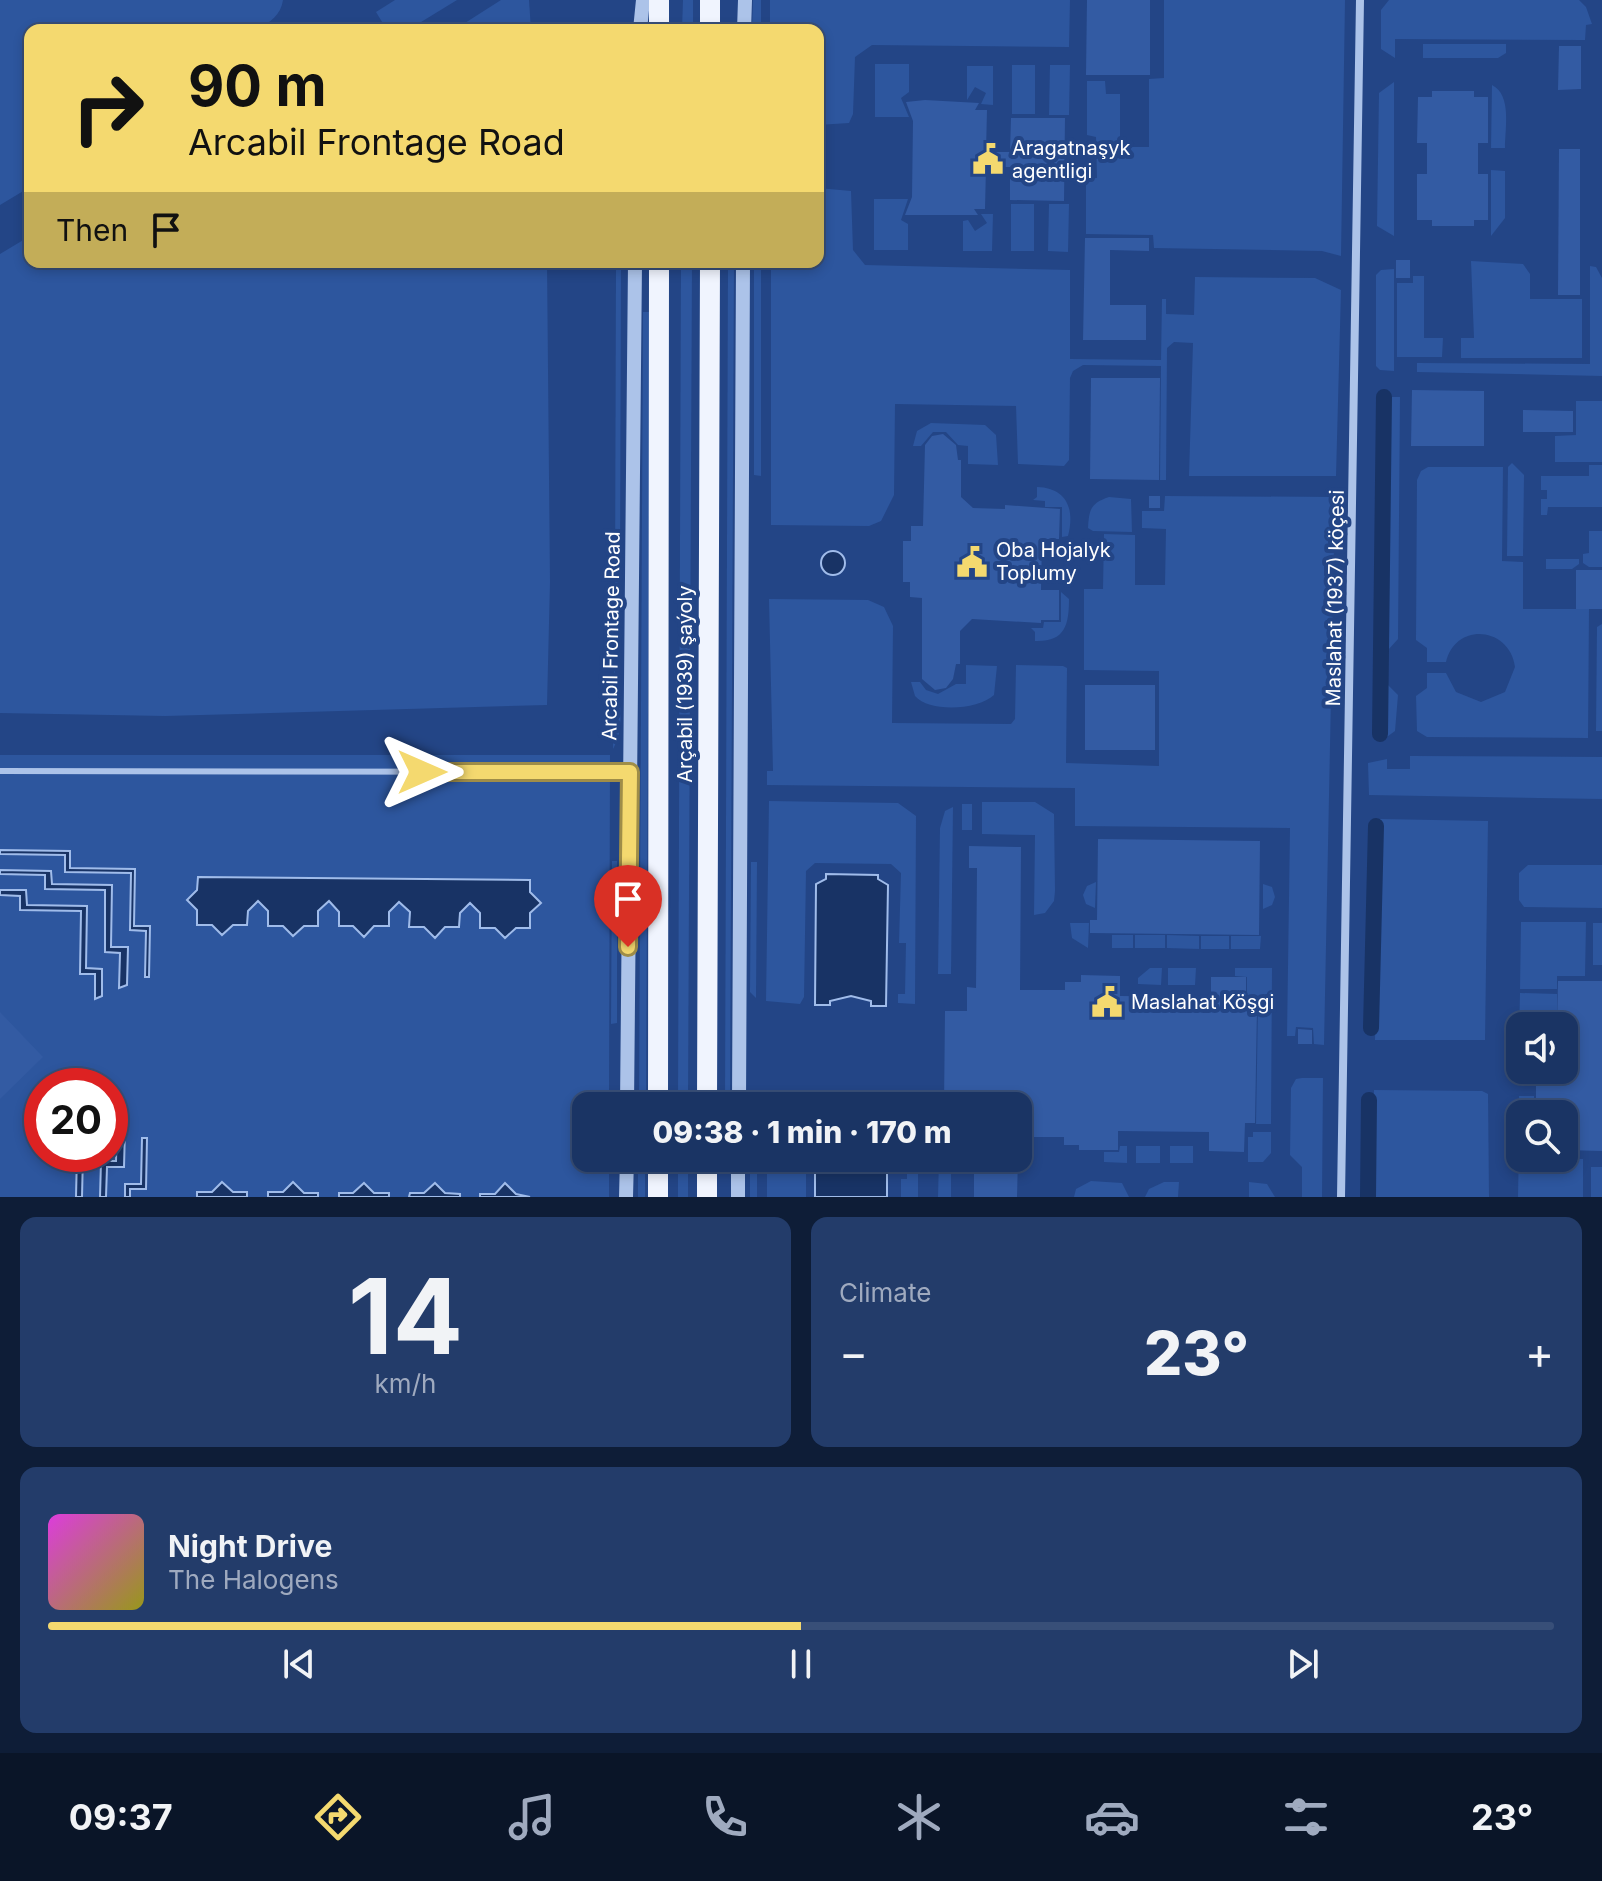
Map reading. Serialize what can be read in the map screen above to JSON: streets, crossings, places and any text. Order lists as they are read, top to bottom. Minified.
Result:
{"streets":{"main road":["Arçabil (1939) şaýoly"],"street":["Maslahat (1937) köçesi","Arcabil Frontage Road"]},"places":{"public building":["Aragatnaşyk agentligi","Oba Hojalyk Toplumy","Maslahat Köşgi"]},"page":{"turn":["90 m","Arcabil Frontage Road"],"then":"Then","limit":"20","trip":"09:38 · 1 min · 170 m","tile":[["14","km/h"],"Climate"],"heat":["−","23°","+"],"song":["Night Drive","The Halogens"],"tabs":["09:37","23°"]}}
